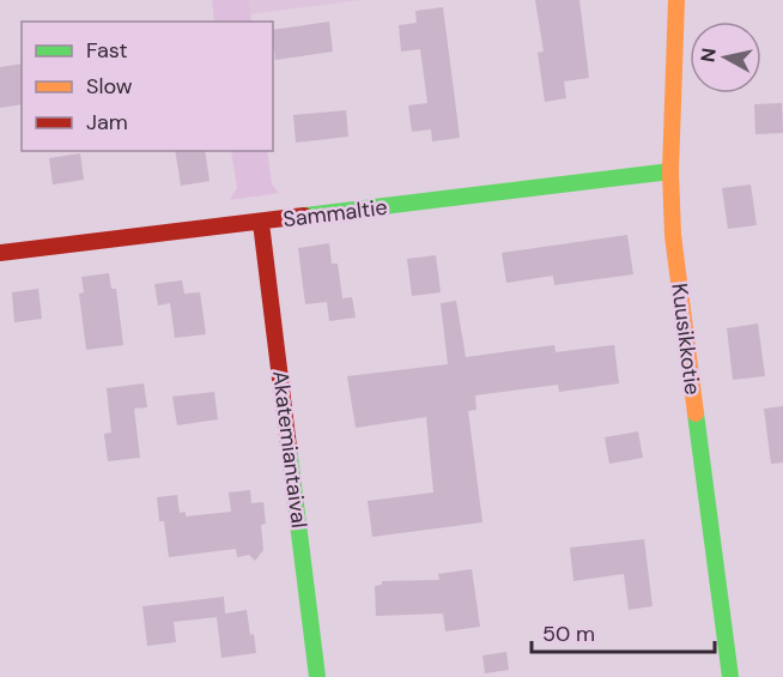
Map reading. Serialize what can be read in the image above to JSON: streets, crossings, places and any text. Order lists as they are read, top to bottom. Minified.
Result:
{"streets":{"street":["Sammaltie","Kuusikkotie","Akatemiantaival"]},"crossings":[["Sammaltie","Kuusikkotie"],["Sammaltie","Akatemiantaival"]],"legend":["Fast","Slow","Jam"],"scale_bar":"50 m","north":"left"}
